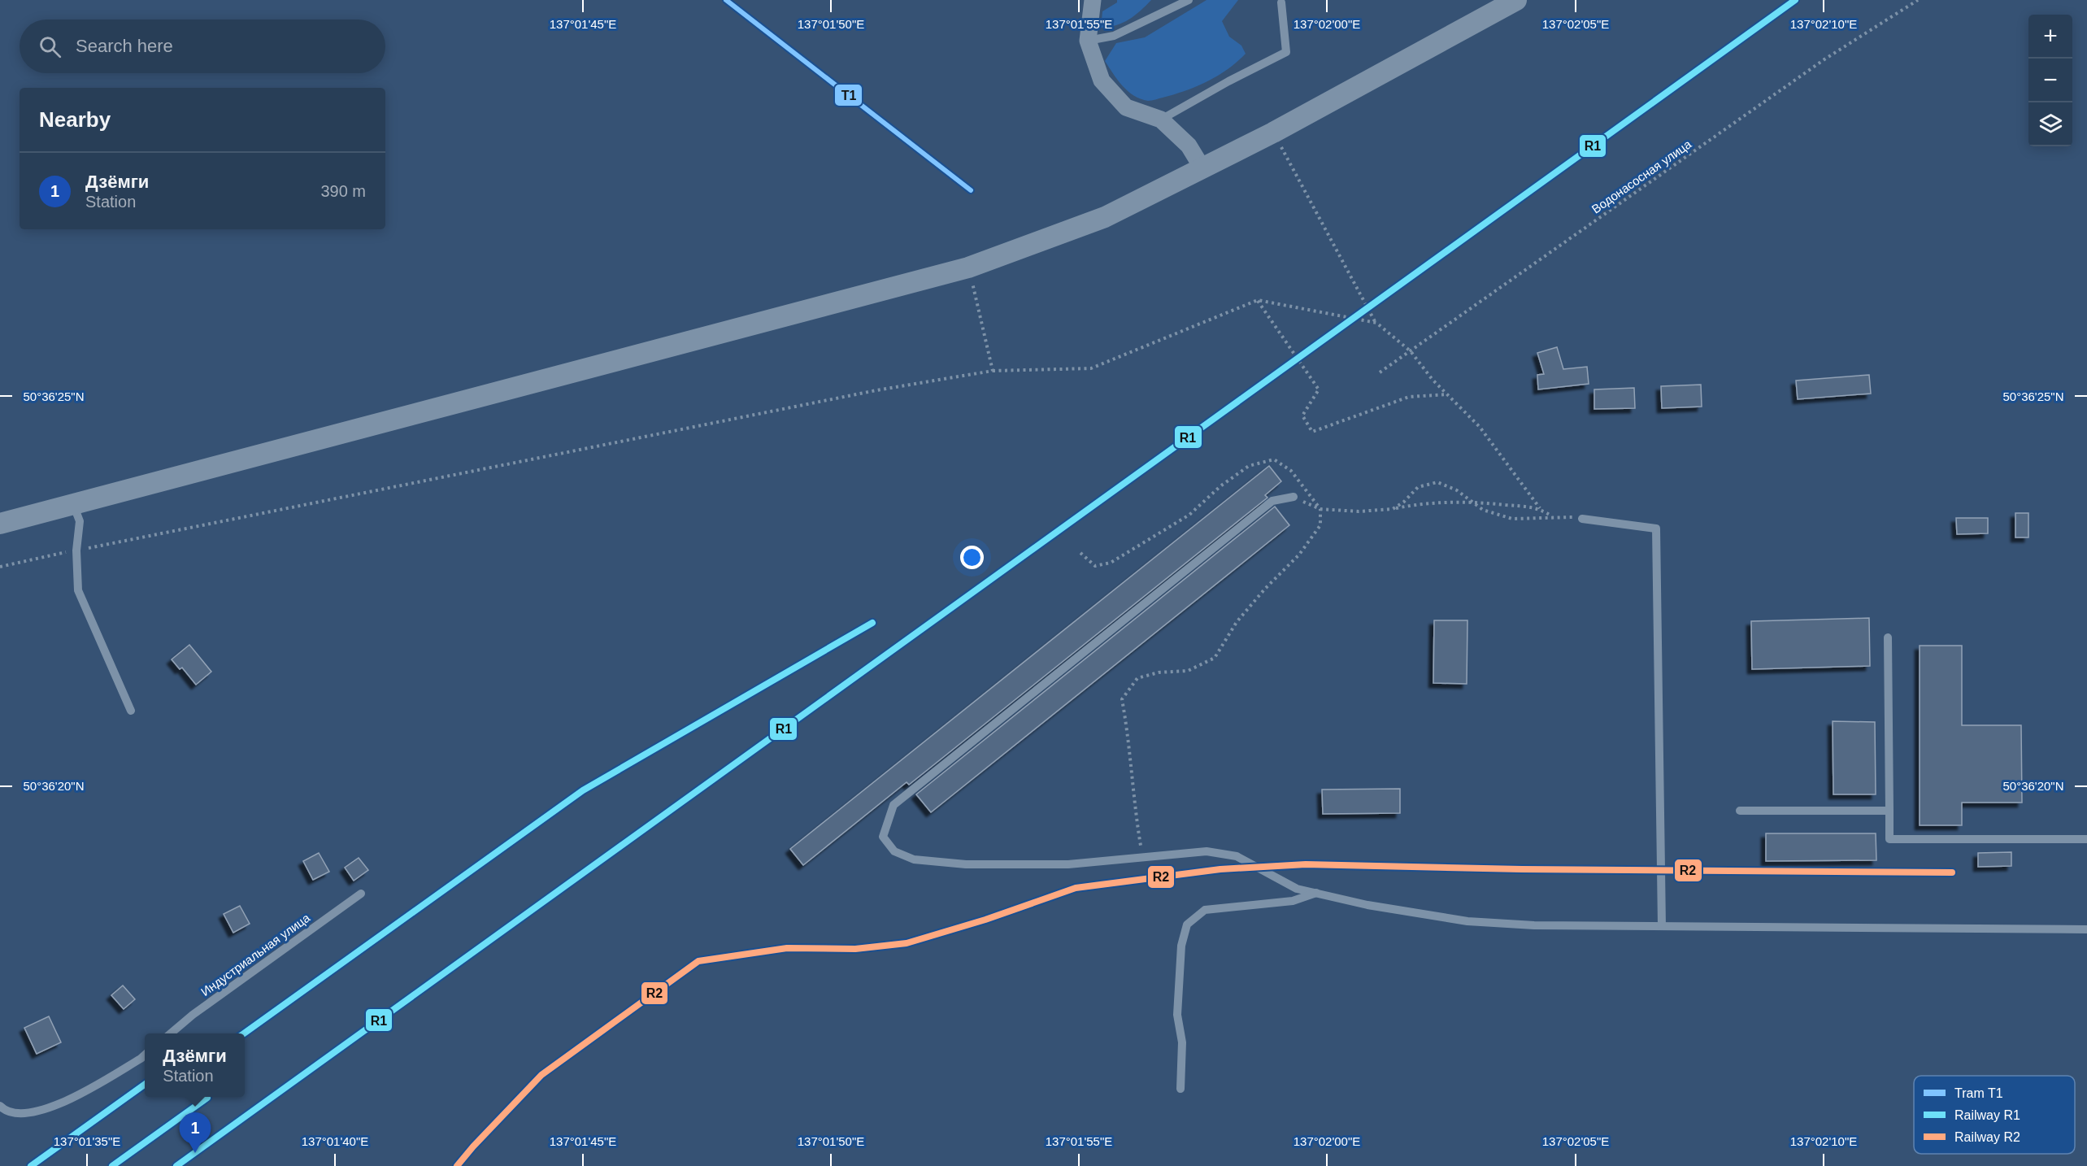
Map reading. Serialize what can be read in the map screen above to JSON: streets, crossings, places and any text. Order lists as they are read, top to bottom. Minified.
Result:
{"streets":{"lane":["Индустриальная улица"],"path":["Водонасосная улица"]},"lines":["tram line T1","rail line R1","rail line R2"],"legend":["Tram T1","Railway R1","Railway R2"],"page":{"map_buttons":["+","−"],"search":"Search here","heading":"Nearby","list":[{"mark":"1","name":"Дзёмги","note":"Station","value":"390 m"}],"popup":["Дзёмги","Station"],"pins":"1"},"coordinates":["137°01'45\"E","137°01'50\"E","137°01'55\"E","137°02'00\"E","137°02'05\"E","137°02'10\"E","50°36'25\"N","50°36'20\"N","137°01'35\"E","137°01'40\"E"]}
